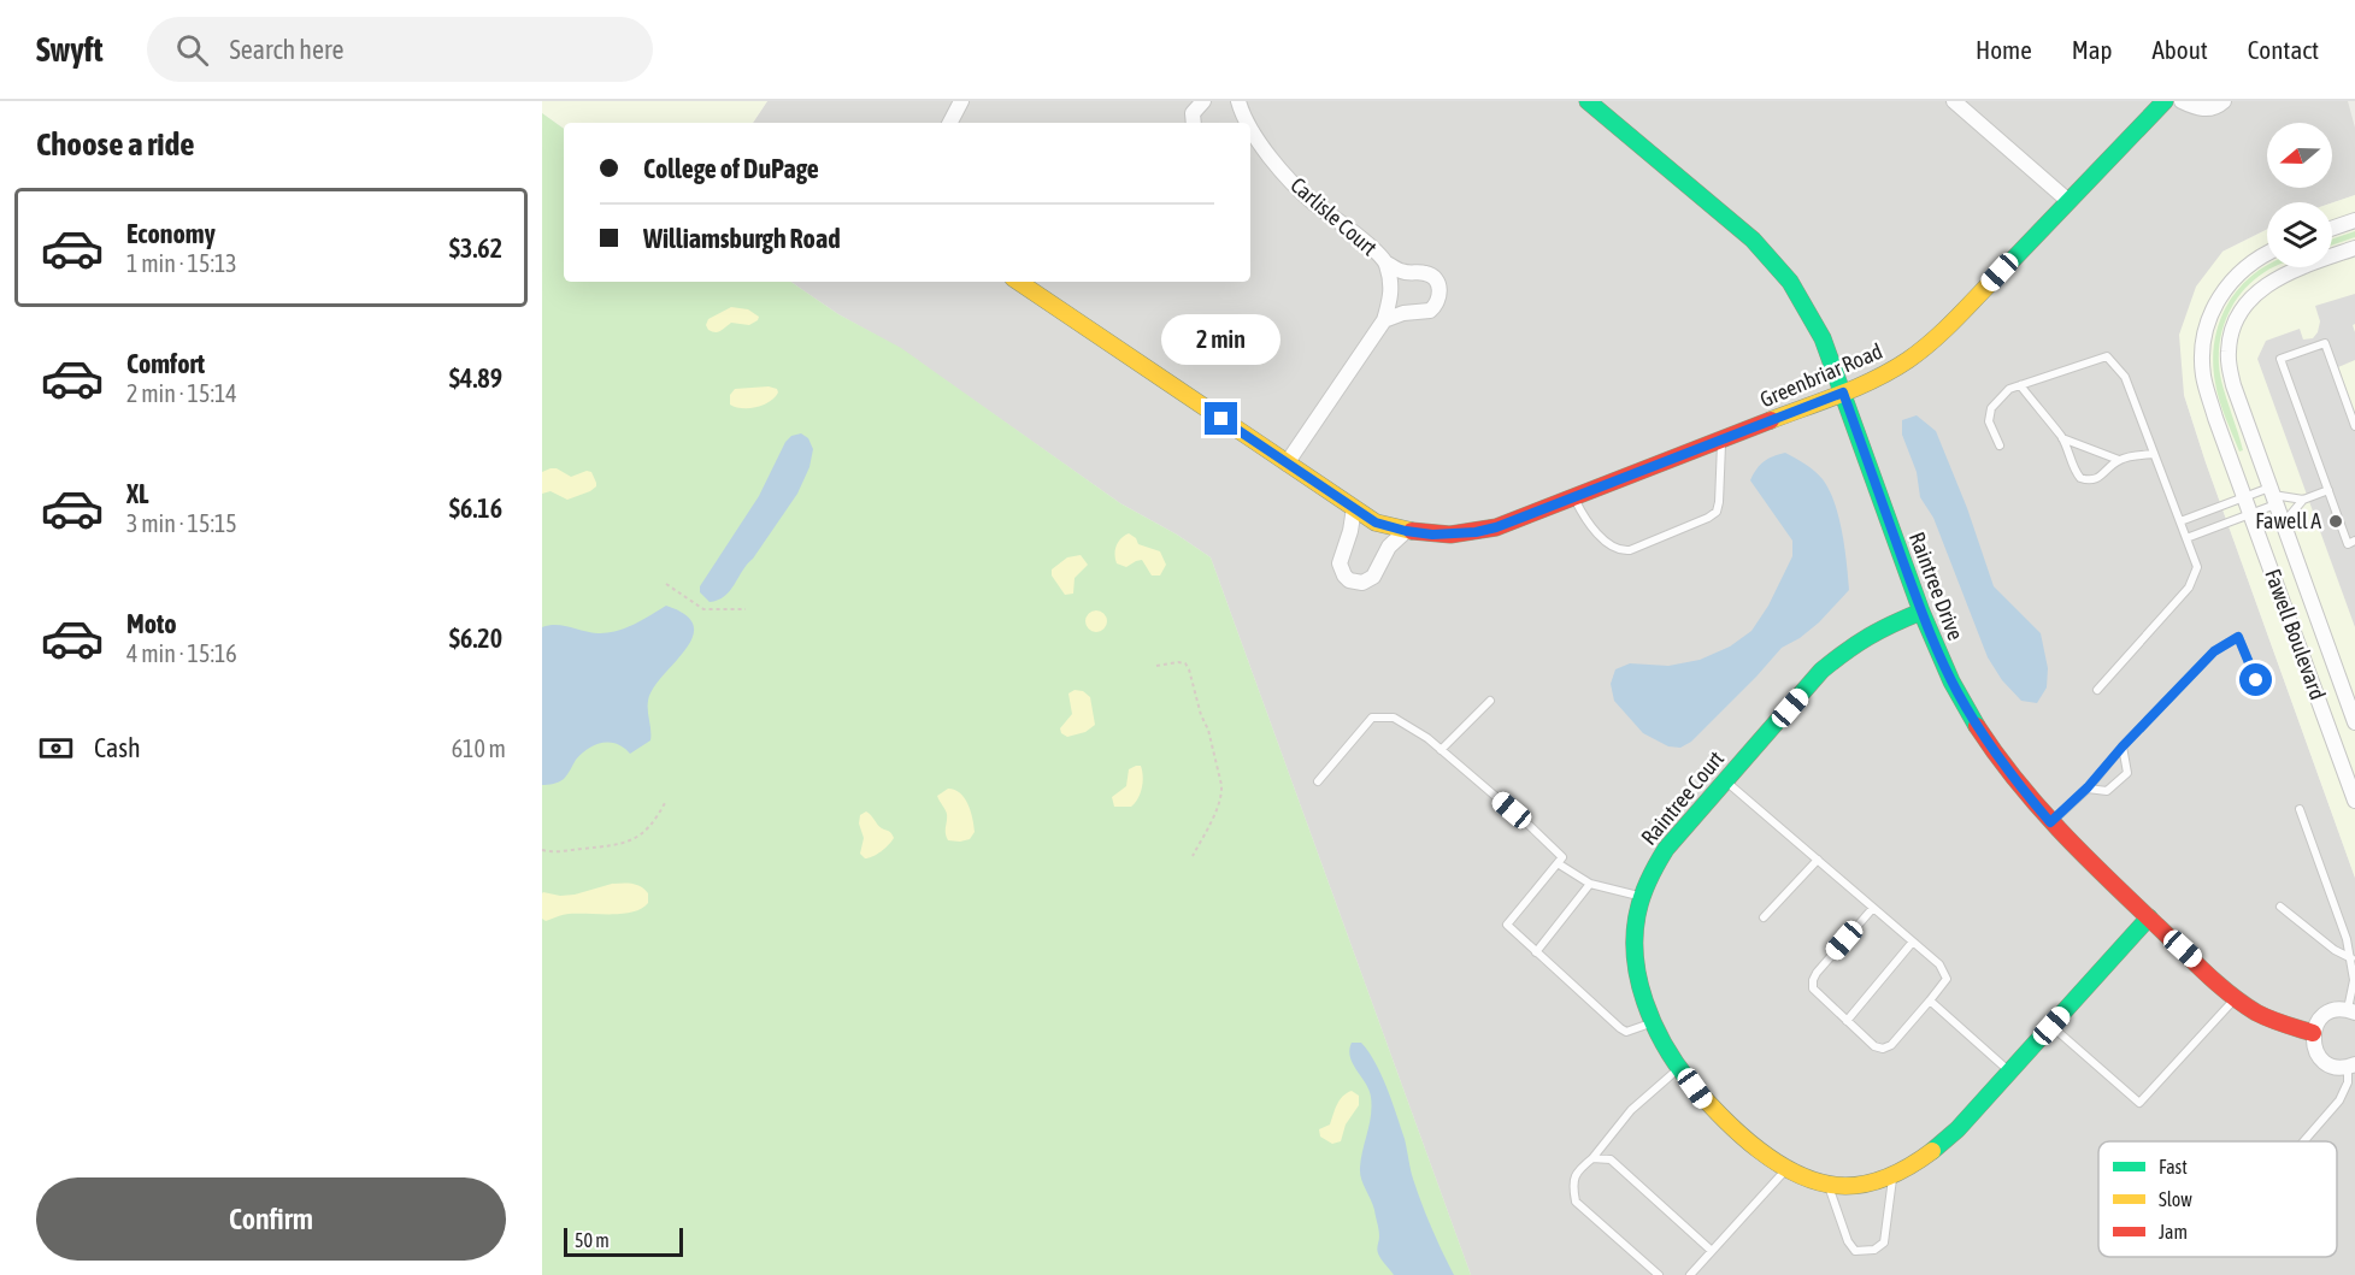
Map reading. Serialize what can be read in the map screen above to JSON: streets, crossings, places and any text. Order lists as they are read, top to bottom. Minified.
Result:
{"streets":{"street":["Carlisle Court","Greenbriar Road","Raintree Drive","Fawell Boulevard","Raintree Court"]},"crossings":[["Carlisle Court","Greenbriar Road"],["Greenbriar Road","Raintree Drive"],["Raintree Drive","Raintree Court"]],"places":["Fawell A"],"legend":["Fast","Slow","Jam"],"scale_bar":"50 m","north":"left","page":{"header":"Swyft","search":"Search here","nav":["Home","Map","About","Contact"],"heading":"Choose a ride","banner":["College of DuPage","Williamsburgh Road"],"list":[{"name":"Economy","note":"1 min · 15:13","value":"$3.62"},{"name":"Comfort","note":"2 min · 15:14","value":"$4.89"},{"name":"XL","note":"3 min · 15:15","value":"$6.16"},{"name":"Moto","note":"4 min · 15:16","value":"$6.20"}],"bubble":"2 min","pay":["Cash","610 m"],"buttons":"Confirm","scale":"50 m"}}
